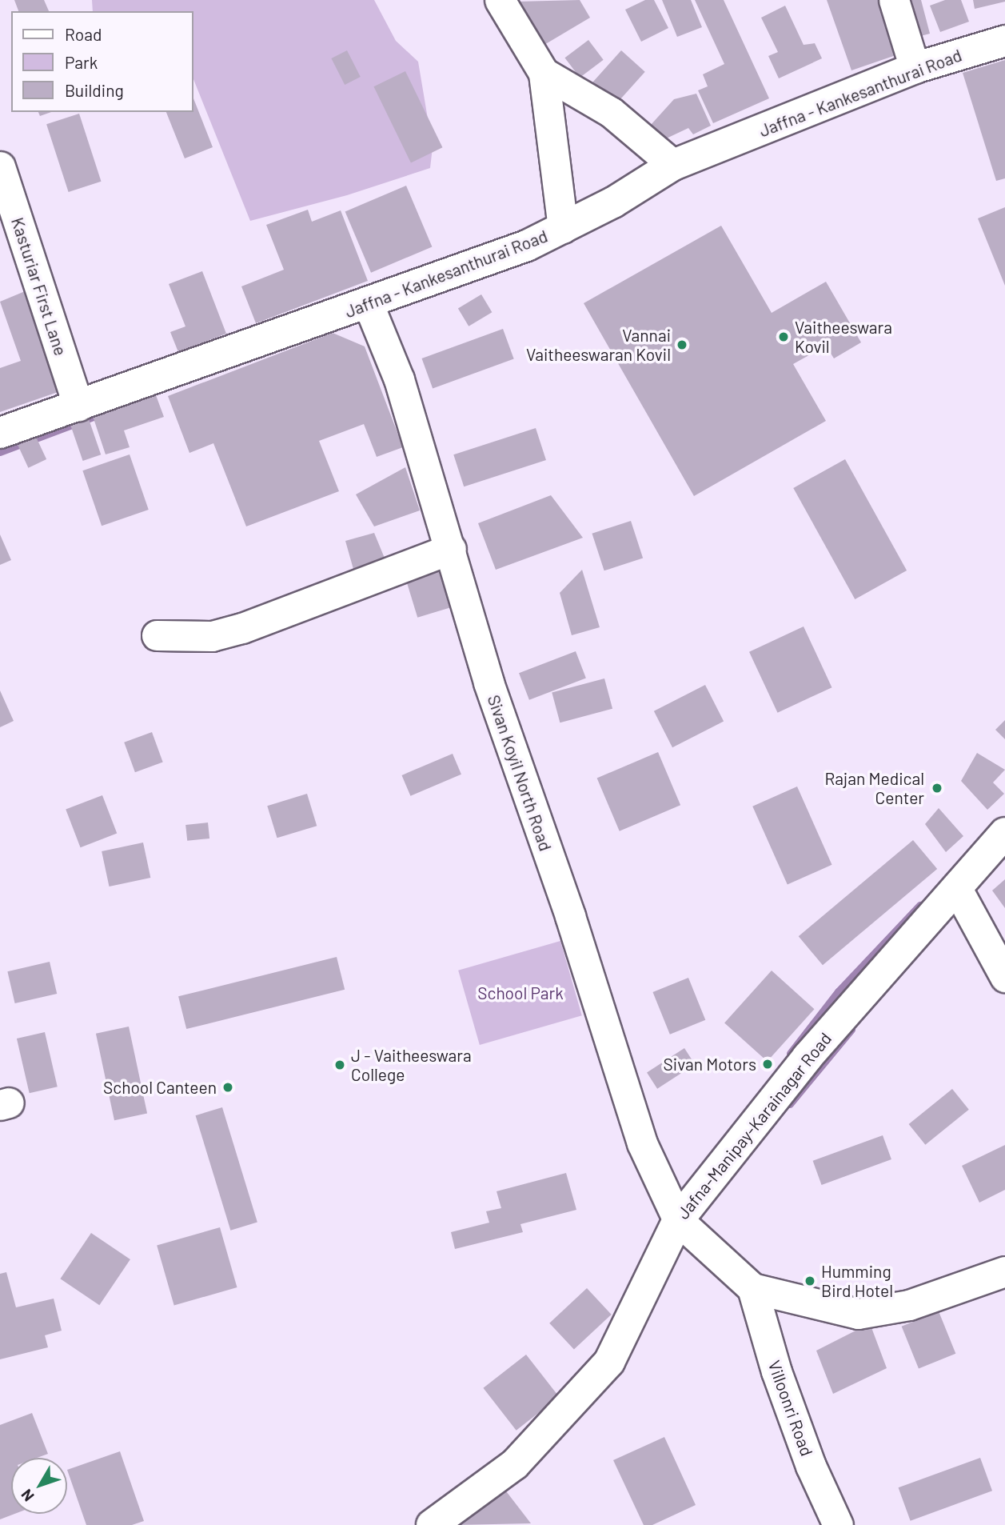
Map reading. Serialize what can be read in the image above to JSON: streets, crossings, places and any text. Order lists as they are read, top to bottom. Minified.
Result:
{"streets":{"main road":["Jaffna - Kankesanthurai Road","Jafna-Manipay-Karainagar Road"],"street":["Kasturiar First Lane","Sivan Koyil North Road","Villoonri Road"]},"crossings":[["Jaffna - Kankesanthurai Road","Kasturiar First Lane"],["Jaffna - Kankesanthurai Road","Sivan Koyil North Road"],["Sivan Koyil North Road","Jafna-Manipay-Karainagar Road"]],"parks":["School Park"],"places":["Vaitheeswara Kovil","Vannai Vaitheeswaran Kovil","Rajan Medical Center","Sivan Motors","J - Vaitheeswara College","School Canteen","Humming Bird Hotel"],"legend":["Road","Park","Building"],"north":"bottom left"}
